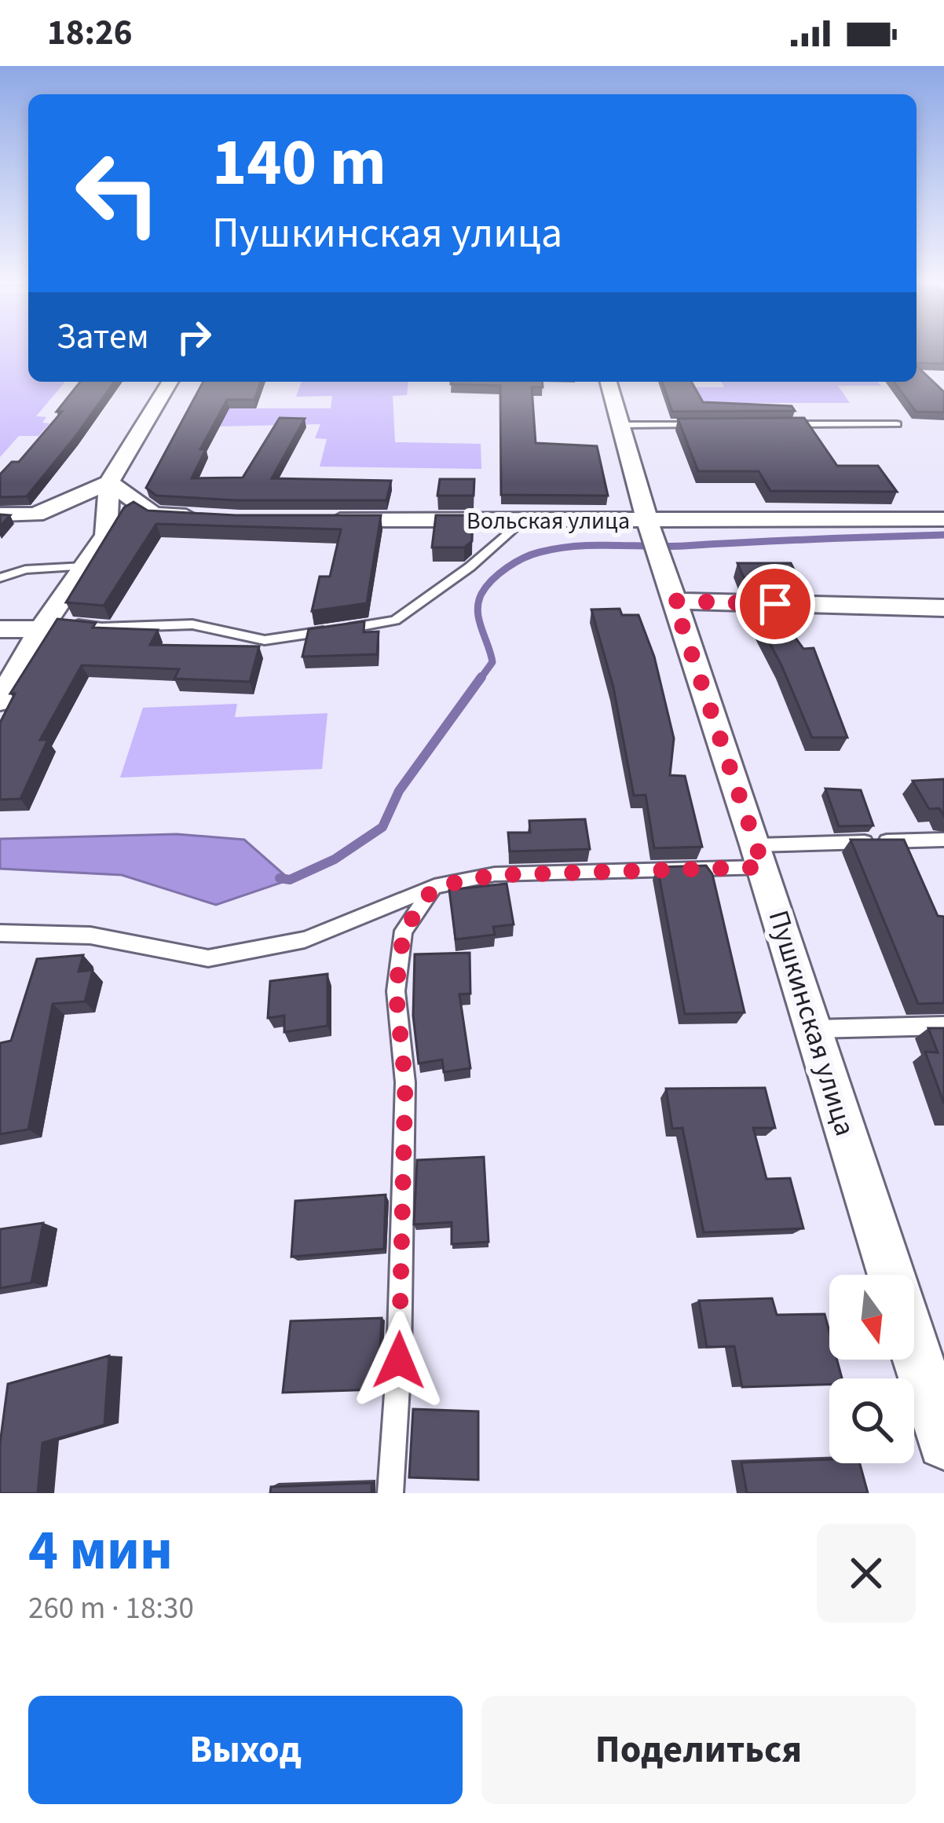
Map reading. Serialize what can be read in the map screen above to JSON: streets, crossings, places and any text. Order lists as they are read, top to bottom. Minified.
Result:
{"streets":{"street":["Вольская улица","Пушкинская улица"]},"crossings":[["Вольская улица","Пушкинская улица"]],"north":"bottom","page":{"status":"18:26","turn":["140 m","Пушкинская улица"],"then":"Затем","heading":["4 мин","260 m · 18:30"],"buttons":["Выход","Поделиться"]}}
